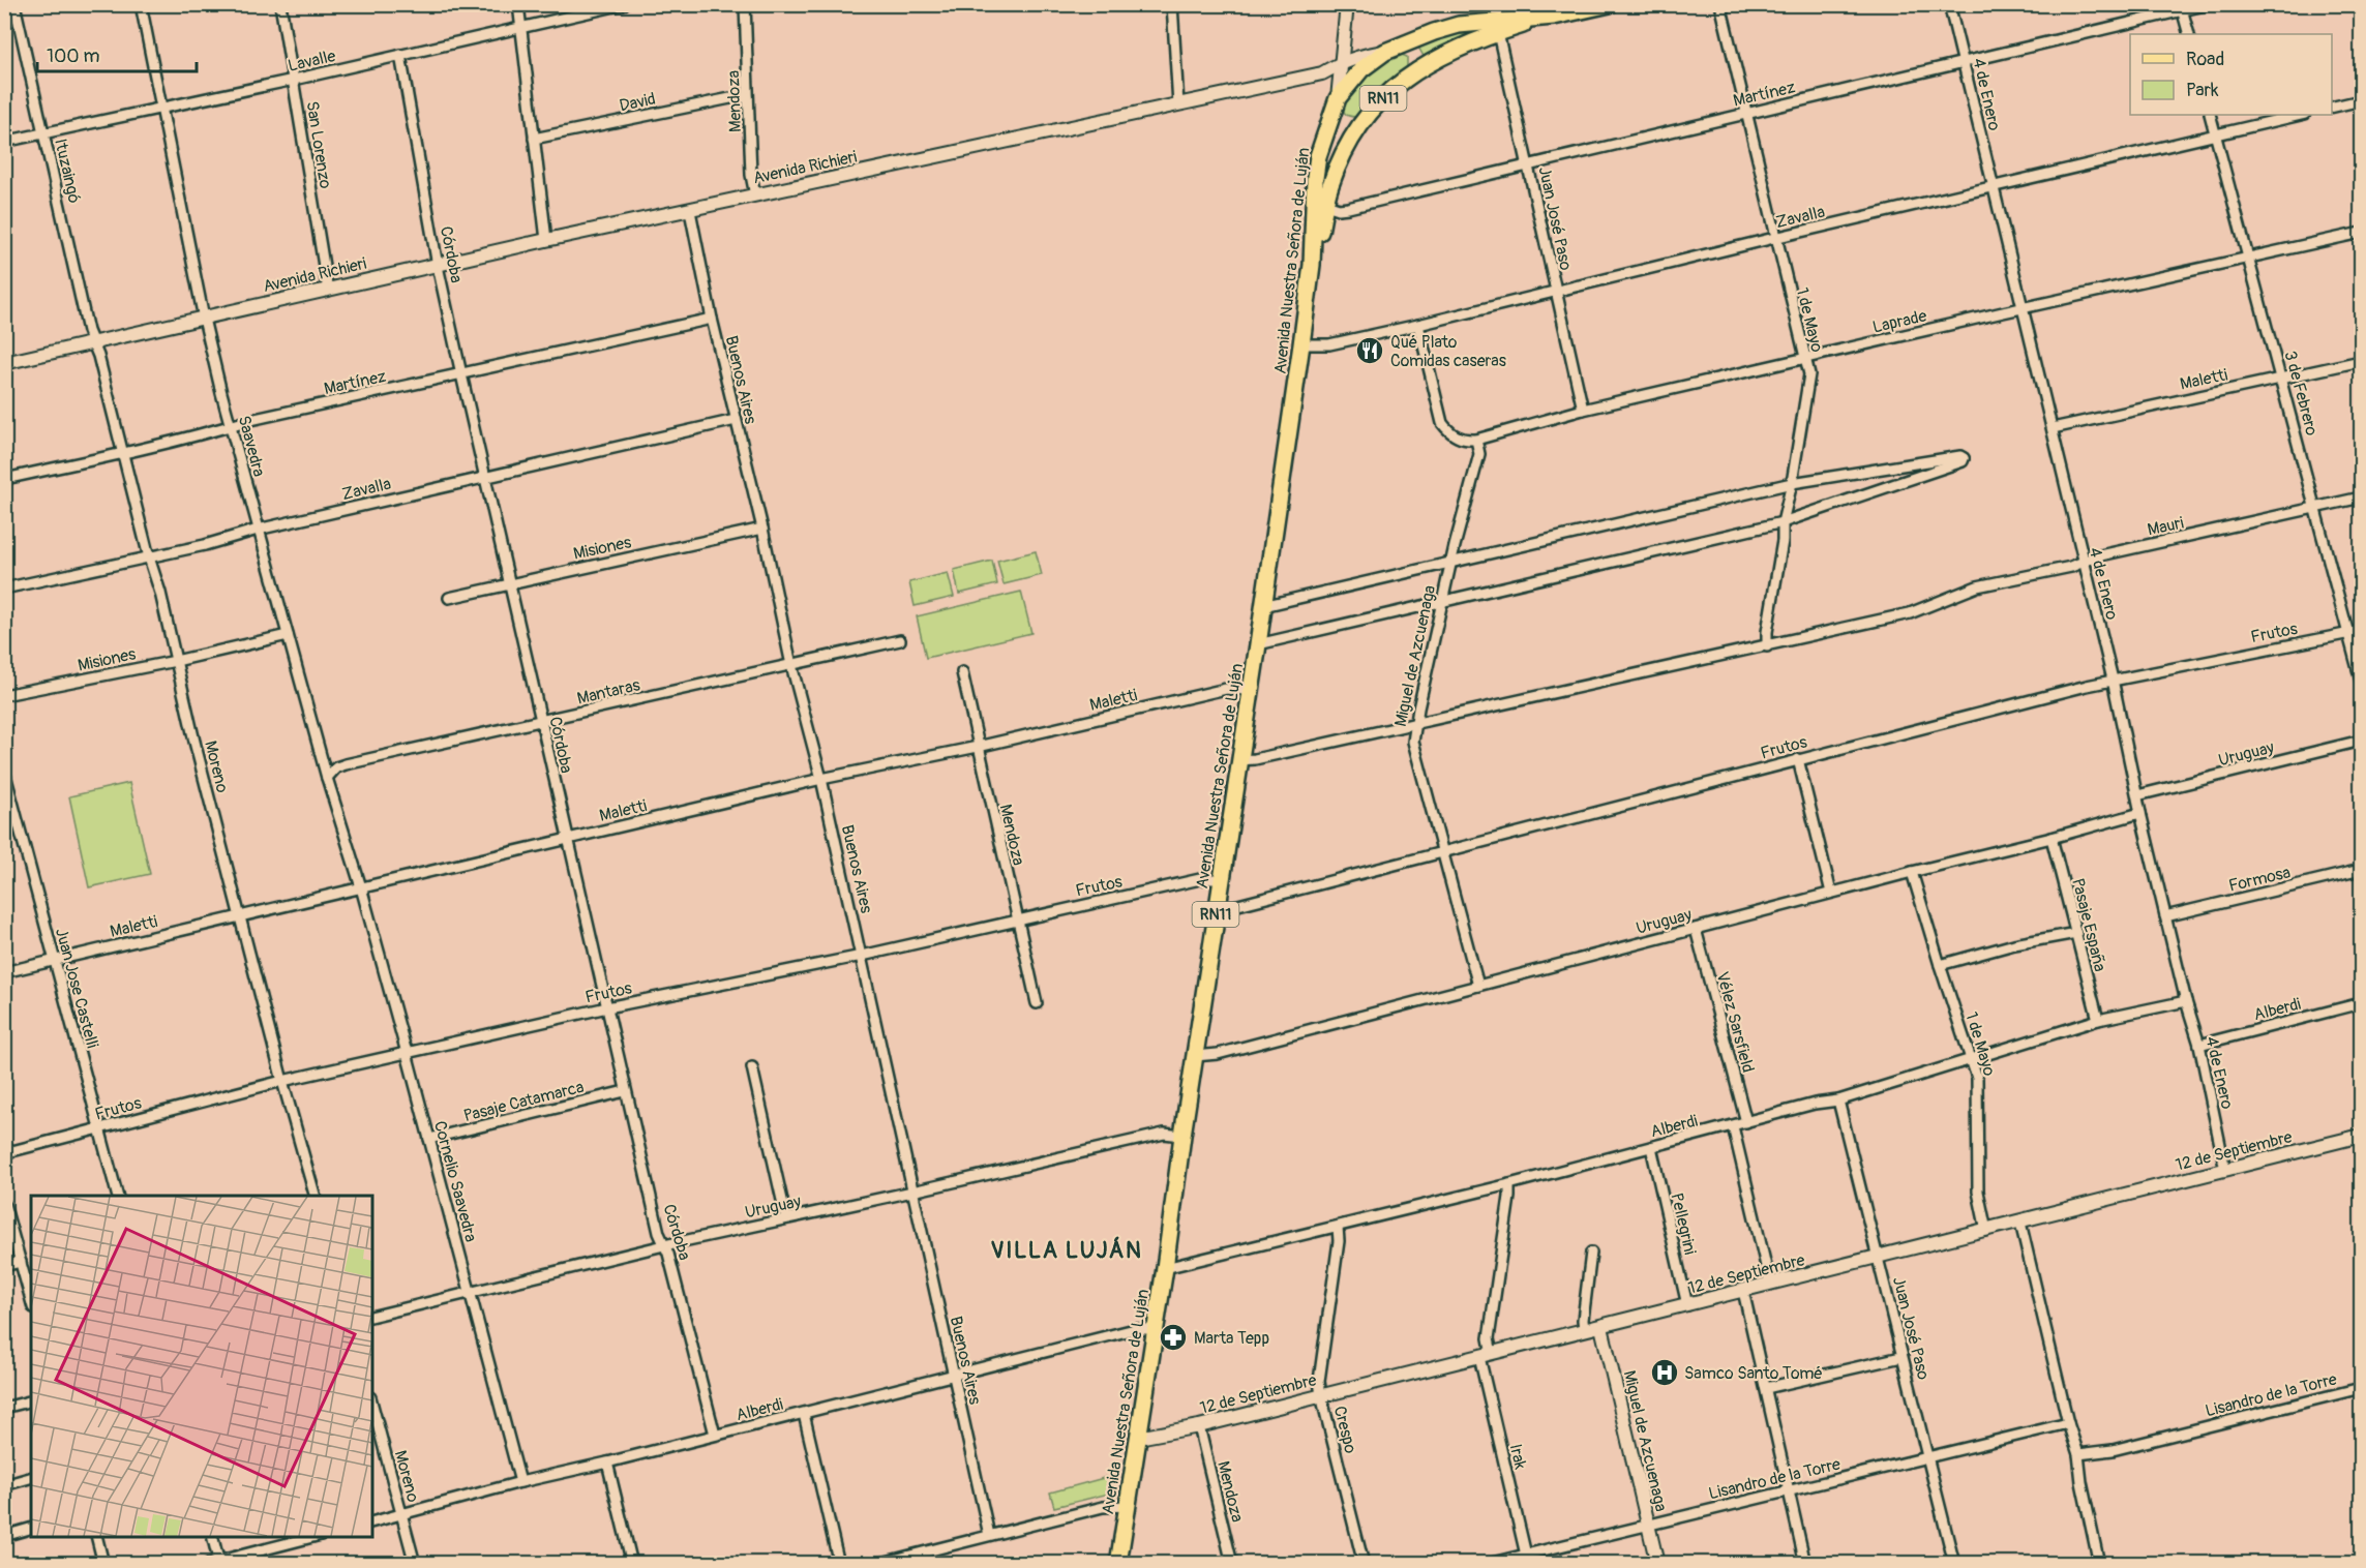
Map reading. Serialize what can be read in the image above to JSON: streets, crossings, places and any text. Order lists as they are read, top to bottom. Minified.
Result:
{"streets":{"main road":["RN11","Avenida Richieri","Avenida Nuestra Señora de Luján"],"street":["Lavalle","Martínez","4 de Enero","David","Mendoza","San Lorenzo","Ituzaingó","Zavalla","Juan José Paso","Córdoba","1 de Mayo","Laprade","Maletti","Buenos Aires","3 de Febrero","Saavedra","Mauri","Misiones","Frutos","Miguel de Azcuenaga","Mantaras","Uruguay","Moreno","Formosa","Pasaje España","Juan Jose Castelli","Alberdi","Vélez Sarsfield","Pasaje Catamarca","12 de Septiembre","Cornelio Saavedra","Pellegrini","Lisandro de la Torre","Crespo","Irak"]},"crossings":[["Lavalle","San Lorenzo"],["Lavalle","Ituzaingó"],["Lavalle","Córdoba"],["Lavalle","Saavedra"],["Martínez","4 de Enero"],["Martínez","RN11"],["Martínez","Juan José Paso"],["Martínez","Córdoba"],["Martínez","1 de Mayo"],["Martínez","Buenos Aires"],["Martínez","Saavedra"],["Martínez","Moreno"],["4 de Enero","Zavalla"],["4 de Enero","Laprade"],["4 de Enero","Maletti"],["4 de Enero","Mauri"],["4 de Enero","Frutos"],["4 de Enero","Uruguay"],["4 de Enero","Formosa"],["4 de Enero","Alberdi"],["4 de Enero","12 de Septiembre"],["RN11","Avenida Richieri"],["RN11","Juan José Paso"],["RN11","Avenida Nuestra Señora de Luján"],["David","Mendoza"],["Mendoza","Avenida Richieri"],["Mendoza","Maletti"],["Mendoza","Frutos"],["Mendoza","12 de Septiembre"],["San Lorenzo","Avenida Richieri"],["Avenida Richieri","Ituzaingó"],["Avenida Richieri","Córdoba"],["Avenida Richieri","Avenida Nuestra Señora de Luján"],["Avenida Richieri","Buenos Aires"],["Avenida Richieri","Saavedra"],["Avenida Richieri","Moreno"],["Ituzaingó","Moreno"],["Zavalla","Juan José Paso"],["Zavalla","Córdoba"],["Zavalla","Avenida Nuestra Señora de Luján"],["Zavalla","1 de Mayo"],["Zavalla","Buenos Aires"],["Zavalla","3 de Febrero"],["Zavalla","Saavedra"],["Zavalla","Moreno"],["Juan José Paso","Laprade"],["Juan José Paso","Alberdi"],["Juan José Paso","12 de Septiembre"],["Juan José Paso","Lisandro de la Torre"],["Córdoba","Maletti"],["Córdoba","Misiones"],["Córdoba","Frutos"],["Córdoba","Mantaras"],["Córdoba","Uruguay"],["Córdoba","Alberdi"],["Córdoba","Pasaje Catamarca"],["Avenida Nuestra Señora de Luján","Maletti"],["Avenida Nuestra Señora de Luján","Mauri"],["Avenida Nuestra Señora de Luján","Frutos"],["Avenida Nuestra Señora de Luján","Uruguay"],["Avenida Nuestra Señora de Luján","Alberdi"],["Avenida Nuestra Señora de Luján","12 de Septiembre"],["1 de Mayo","Laprade"],["1 de Mayo","Mauri"],["1 de Mayo","Uruguay"],["1 de Mayo","Alberdi"],["1 de Mayo","12 de Septiembre"],["Laprade","3 de Febrero"],["Laprade","Miguel de Azcuenaga"],["Maletti","Buenos Aires"],["Maletti","3 de Febrero"],["Maletti","Saavedra"],["Maletti","Moreno"],["Maletti","Juan Jose Castelli"],["Maletti","Cornelio Saavedra"],["Buenos Aires","Misiones"],["Buenos Aires","Frutos"],["Buenos Aires","Mantaras"],["Buenos Aires","Uruguay"],["Buenos Aires","Alberdi"],["3 de Febrero","Mauri"],["3 de Febrero","Frutos"],["Saavedra","Misiones"],["Saavedra","Mantaras"],["Saavedra","Cornelio Saavedra"],["Mauri","Miguel de Azcuenaga"],["Misiones","Moreno"],["Frutos","Miguel de Azcuenaga"],["Frutos","Moreno"],["Frutos","Juan Jose Castelli"],["Frutos","Cornelio Saavedra"],["Miguel de Azcuenaga","Uruguay"],["Miguel de Azcuenaga","12 de Septiembre"],["Miguel de Azcuenaga","Lisandro de la Torre"],["Uruguay","Pasaje España"],["Uruguay","Vélez Sarsfield"],["Uruguay","Cornelio Saavedra"],["Moreno","Alberdi"],["Pasaje España","Alberdi"],["Alberdi","Vélez Sarsfield"],["Alberdi","Cornelio Saavedra"],["Alberdi","Pellegrini"],["Alberdi","Crespo"],["Pasaje Catamarca","Cornelio Saavedra"],["12 de Septiembre","Pellegrini"],["12 de Septiembre","Crespo"],["12 de Septiembre","Irak"],["Lisandro de la Torre","Irak"]],"districts":["VILLA LUJÁN"],"places":{"restaurant":["Qué Plato Comidas caseras"],"pharmacy":["Marta Tepp"],"hospital":["Samco Santo Tomé"]},"legend":["Road","Park"],"scale_bar":"100 m"}
